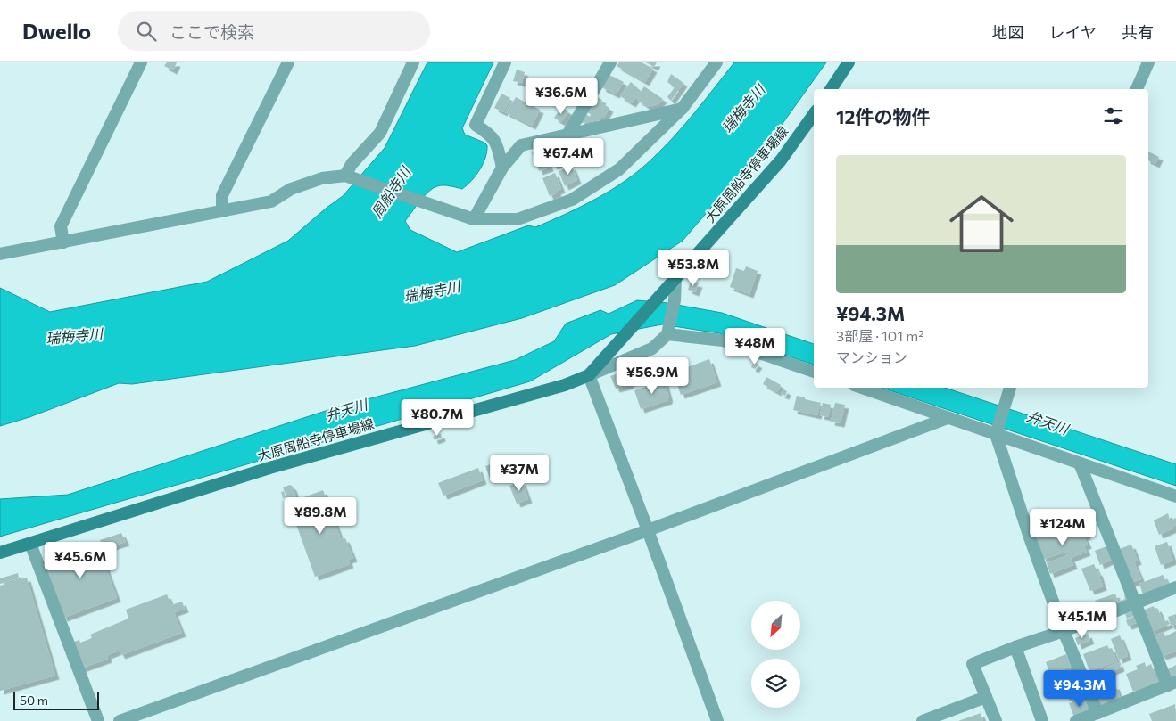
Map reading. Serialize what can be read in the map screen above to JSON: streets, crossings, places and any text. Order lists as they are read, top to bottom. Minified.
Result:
{"streets":{"main road":["大原周船寺停車場線"]},"water":["瑞梅寺川","周船寺川","弁天川"],"scale_bar":"50 m","north":"bottom left","page":{"header":"Dwello","search":"ここで検索","nav":["地図","レイヤ","共有"],"price":["¥36.6M","¥67.4M","¥53.8M","¥48M","¥56.9M","¥80.7M","¥37M","¥89.8M","¥124M","¥45.6M","¥45.1M","¥94.3M"],"heading":"12件の物件","list":[{"name":"¥94.3M","note":"3部屋 · 101 m² · マンション"}],"scale":"50 m"}}
